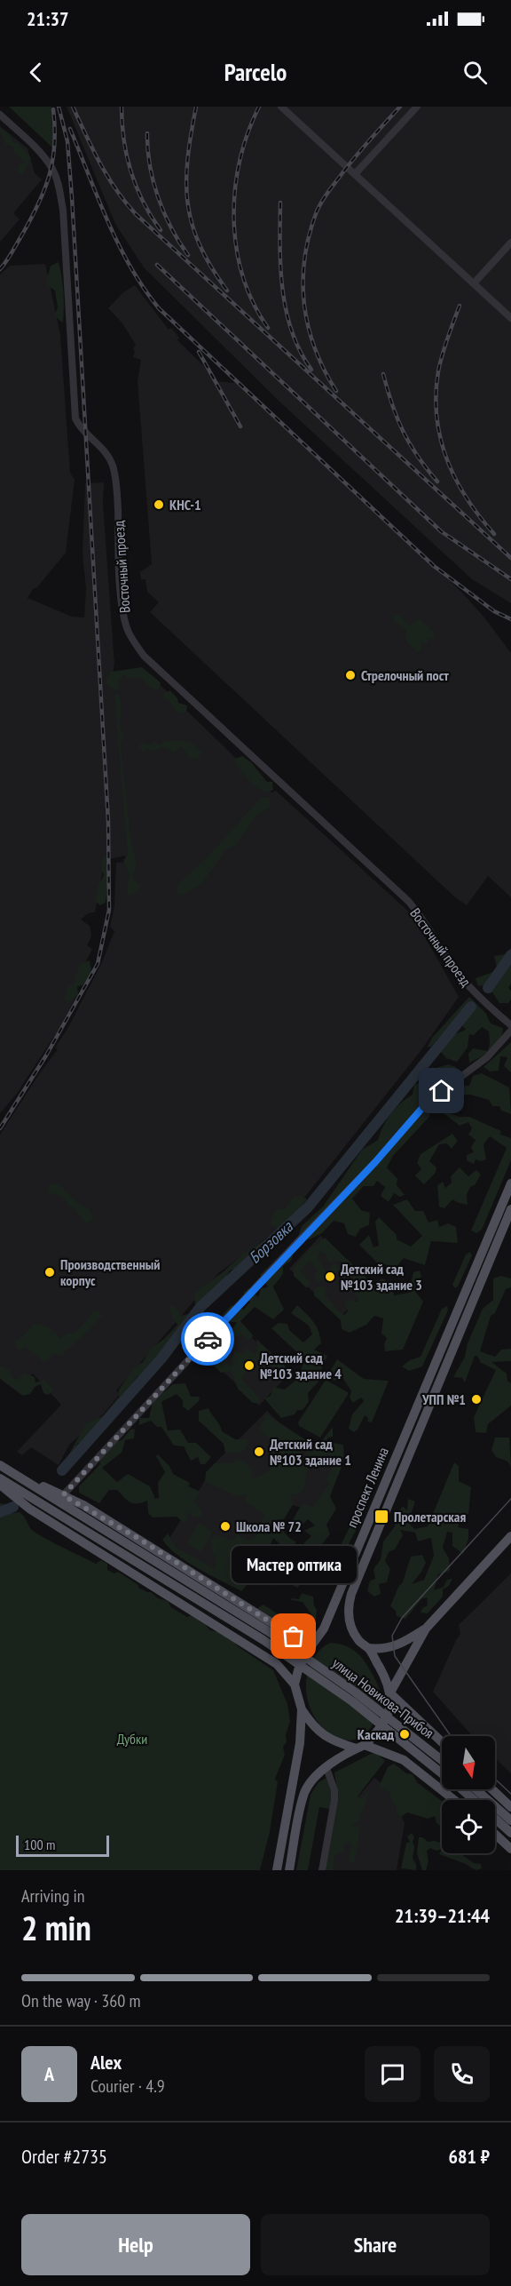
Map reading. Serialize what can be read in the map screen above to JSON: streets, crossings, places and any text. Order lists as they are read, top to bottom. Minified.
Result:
{"streets":{"main road":["проспект Ленина","улица Новикова-Прибоя"],"street":["Восточный проезд"]},"water":["Борзовка"],"parks":["Дубки"],"places":{"other":["КНС-1","Стрелочный пост","Производственный корпус","Детский сад №103 здание 3","Детский сад №103 здание 4","УПП №1","Детский сад №103 здание 1","Школа № 72","Мастер оптика","Каскад"],"transit":["Пролетарская"]},"scale_bar":"100 m","north":"bottom","page":{"status":"21:37","header":"Parcelo","bubble":"Мастер оптика","scale":"100 m","heading":["2 min","Arriving in","21:39–21:44"],"panel":["Alex","Courier · 4.9","Order #2735","681 ₽"],"bar":"On the way · 360 m","round":"A","buttons":["Help","Share"]}}
